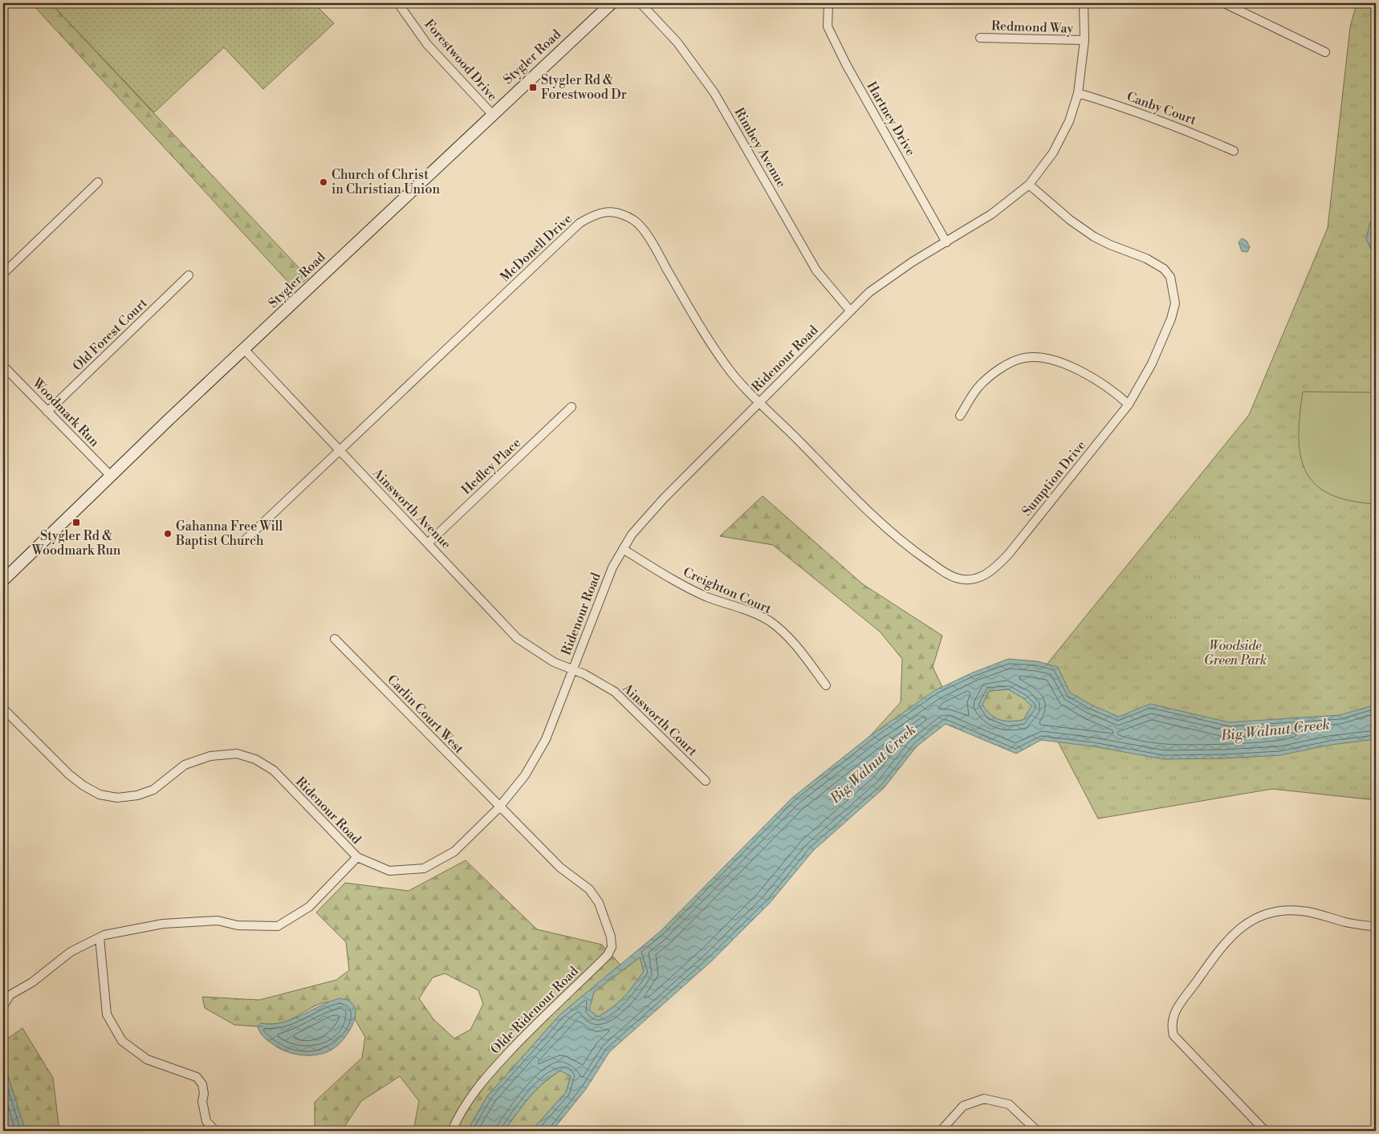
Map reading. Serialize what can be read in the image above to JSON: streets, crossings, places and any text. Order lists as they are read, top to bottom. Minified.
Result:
{"streets":{"main road":["Stygler Road"],"street":["Redmond Way","Forestwood Drive","Canby Court","Hartney Drive","Rimbey Avenue","McDonell Drive","Old Forest Court","Ridenour Road","Woodmark Run","Hedley Place","Sumption Drive","Ainsworth Avenue","Creighton Court","Carlin Court West","Ainsworth Court","Olde Ridenour Road"]},"crossings":[["Redmond Way","Ridenour Road"],["Stygler Road","Forestwood Drive"],["Stygler Road","Woodmark Run"],["Stygler Road","Ainsworth Avenue"],["Canby Court","Ridenour Road"],["Hartney Drive","Ridenour Road"],["Rimbey Avenue","Ridenour Road"],["McDonell Drive","Ridenour Road"],["McDonell Drive","Sumption Drive"],["McDonell Drive","Ainsworth Avenue"],["Old Forest Court","Woodmark Run"],["Ridenour Road","Sumption Drive"],["Ridenour Road","Ainsworth Avenue"],["Ridenour Road","Creighton Court"],["Ridenour Road","Carlin Court West"],["Ridenour Road","Ainsworth Court"],["Hedley Place","Ainsworth Avenue"],["Ainsworth Avenue","Ainsworth Court"],["Carlin Court West","Olde Ridenour Road"]],"water":["Big Walnut Creek"],"parks":["Woodside Green Park"],"places":{"transit":["Stygler Rd & Forestwood Dr","Stygler Rd & Woodmark Run"],"other":["Church of Christ in Christian Union","Gahanna Free Will Baptist Church"]}}
